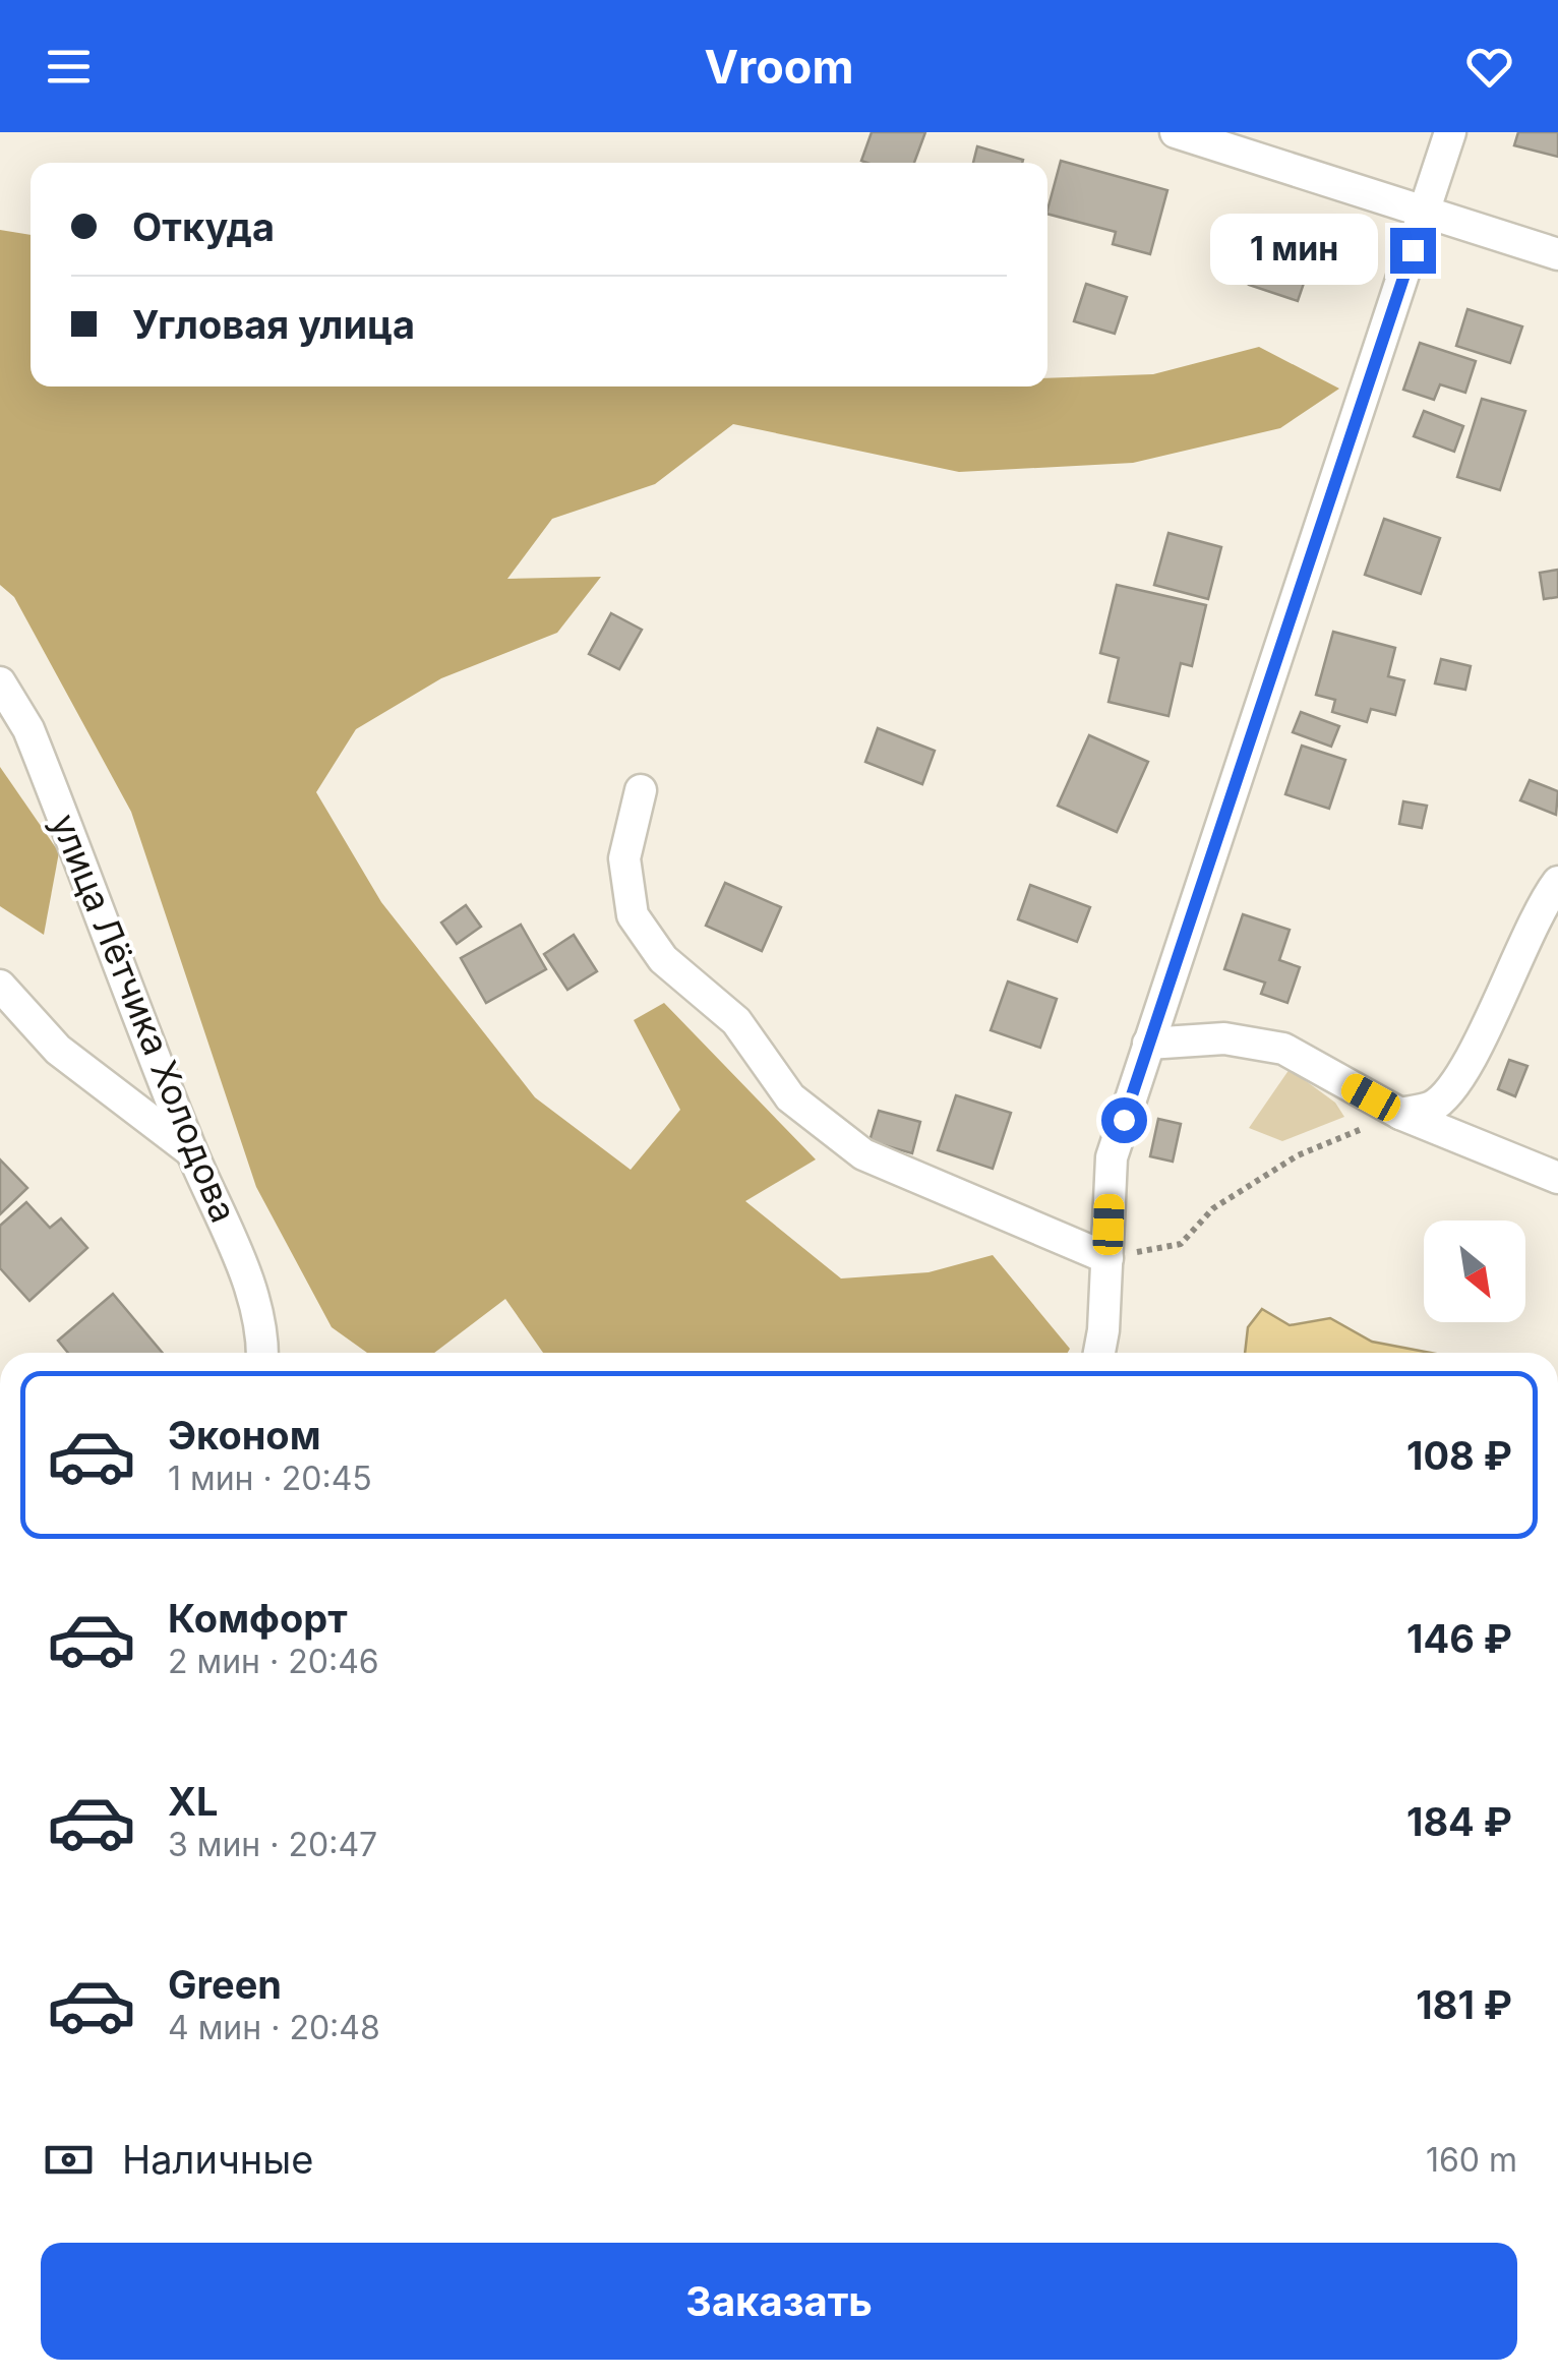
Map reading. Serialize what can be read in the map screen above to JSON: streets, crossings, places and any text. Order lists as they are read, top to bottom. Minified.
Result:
{"streets":{"street":["улица Лётчика Холодова"]},"north":"bottom right","page":{"header":"Vroom","banner":["Откуда","Угловая улица"],"bubble":"1 мин","list":[{"name":"Эконом","note":"1 мин · 20:45","value":"108 ₽"},{"name":"Комфорт","note":"2 мин · 20:46","value":"146 ₽"},{"name":"XL","note":"3 мин · 20:47","value":"184 ₽"},{"name":"Green","note":"4 мин · 20:48","value":"181 ₽"}],"pay":["Наличные","160 m"],"buttons":"Заказать"}}
